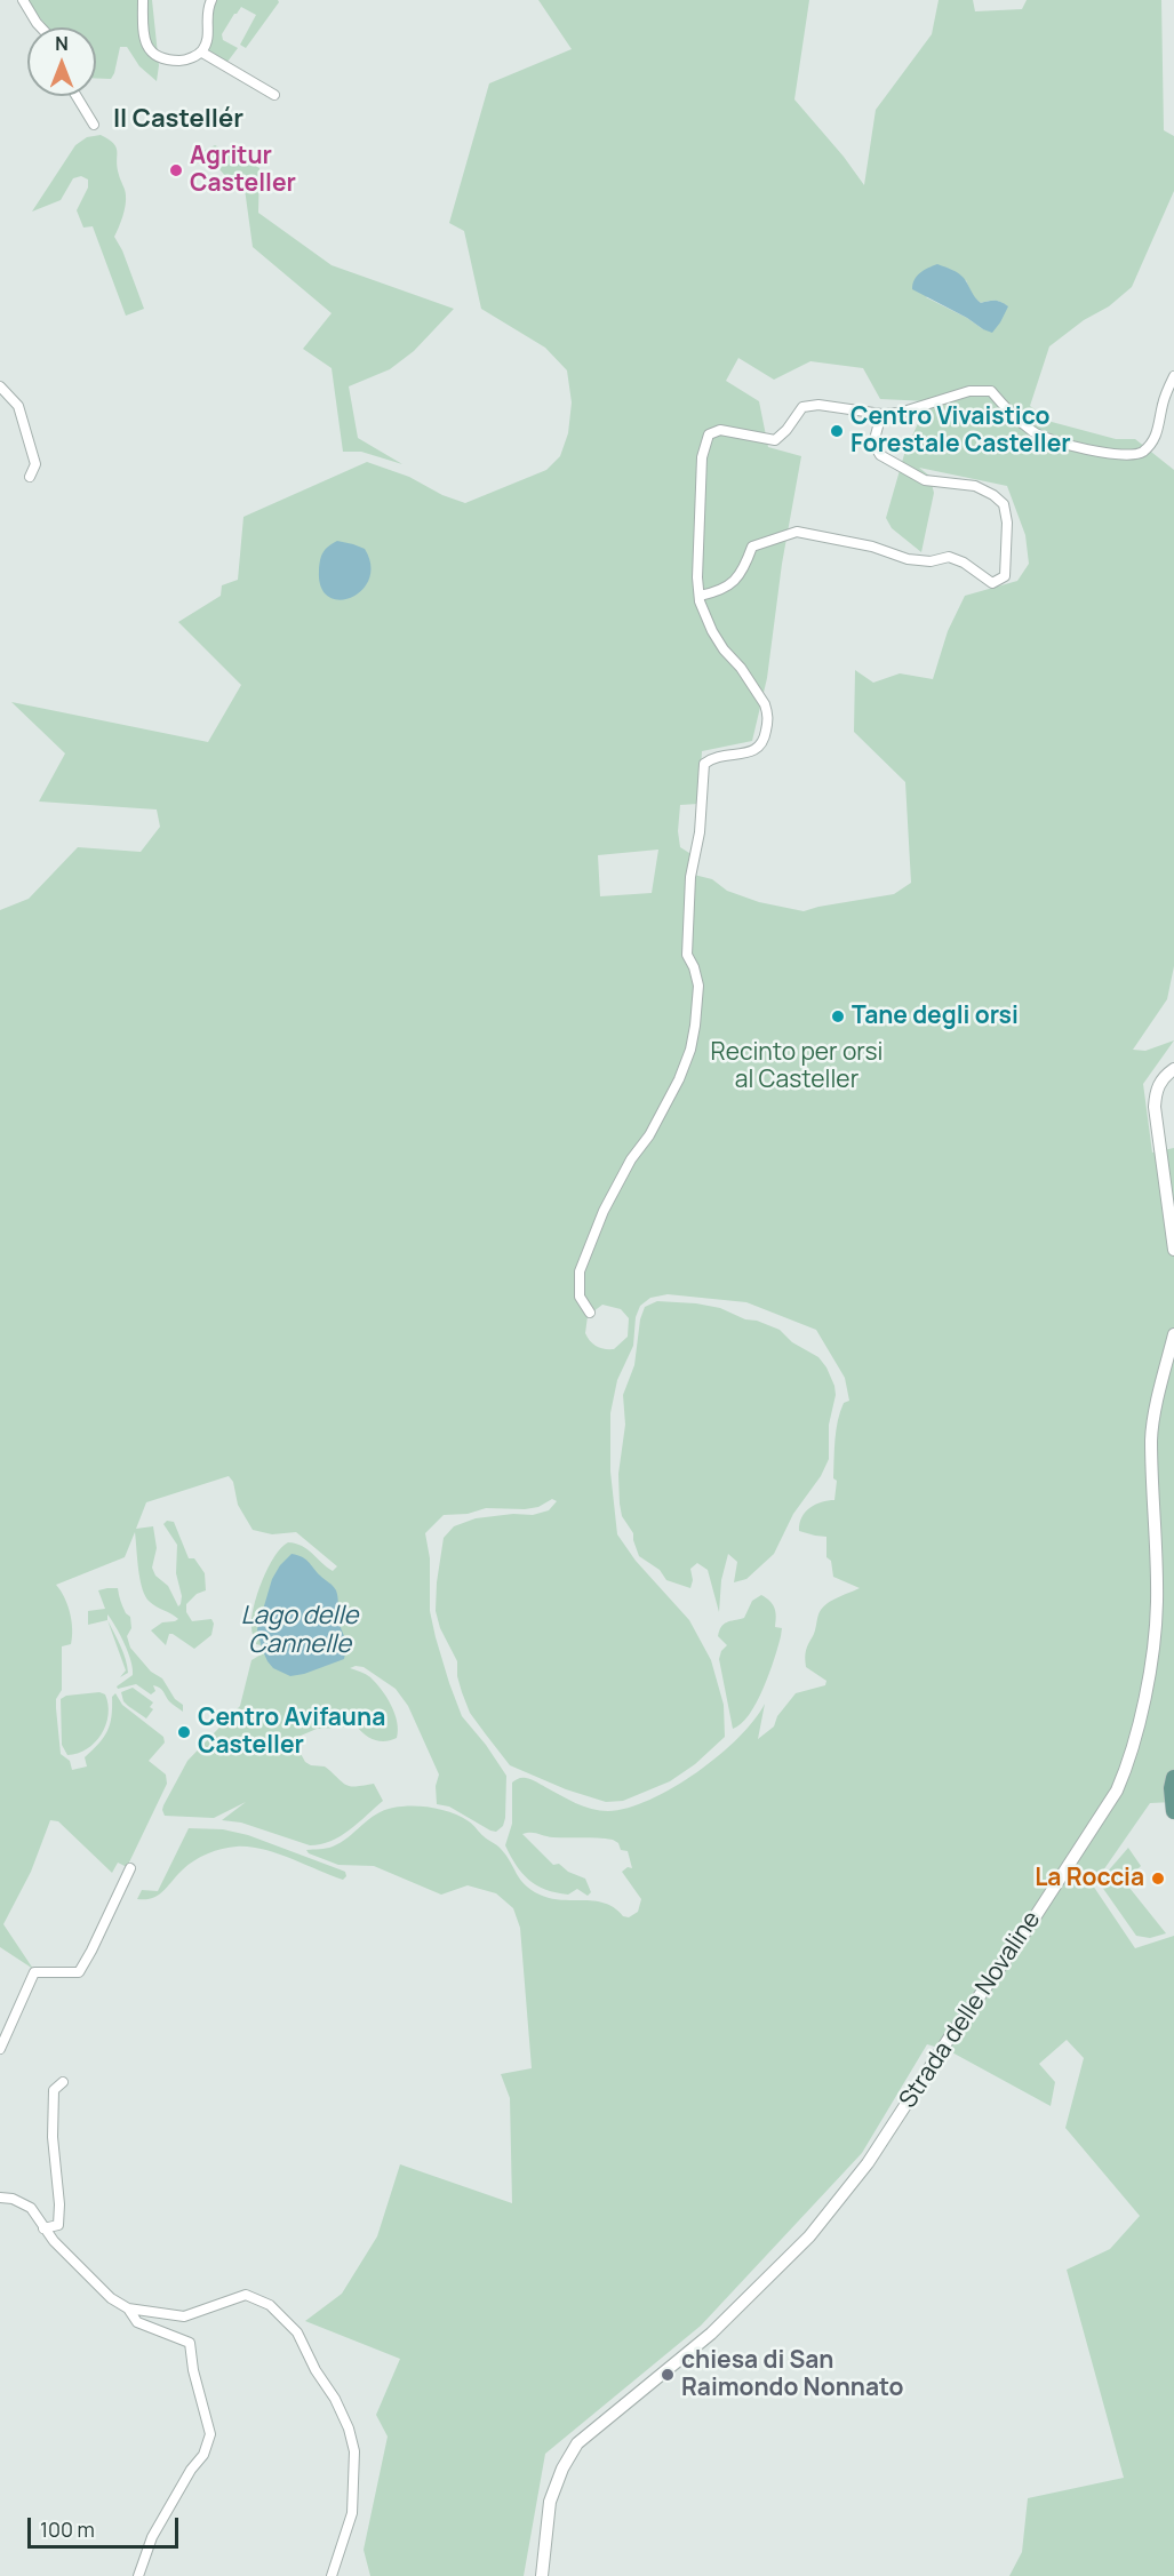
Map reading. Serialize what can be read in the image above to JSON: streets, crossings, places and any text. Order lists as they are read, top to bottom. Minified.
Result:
{"streets":{"street":["Strada delle Novaline"]},"districts":["Il Castellér"],"water":["Lago delle Cannelle"],"parks":["Recinto per orsi al Casteller"],"places":["Agritur Casteller","Centro Vivaistico Forestale Casteller","Tane degli orsi","Centro Avifauna Casteller","La Roccia","chiesa di San Raimondo Nonnato"],"scale_bar":"100 m","north":"top"}
